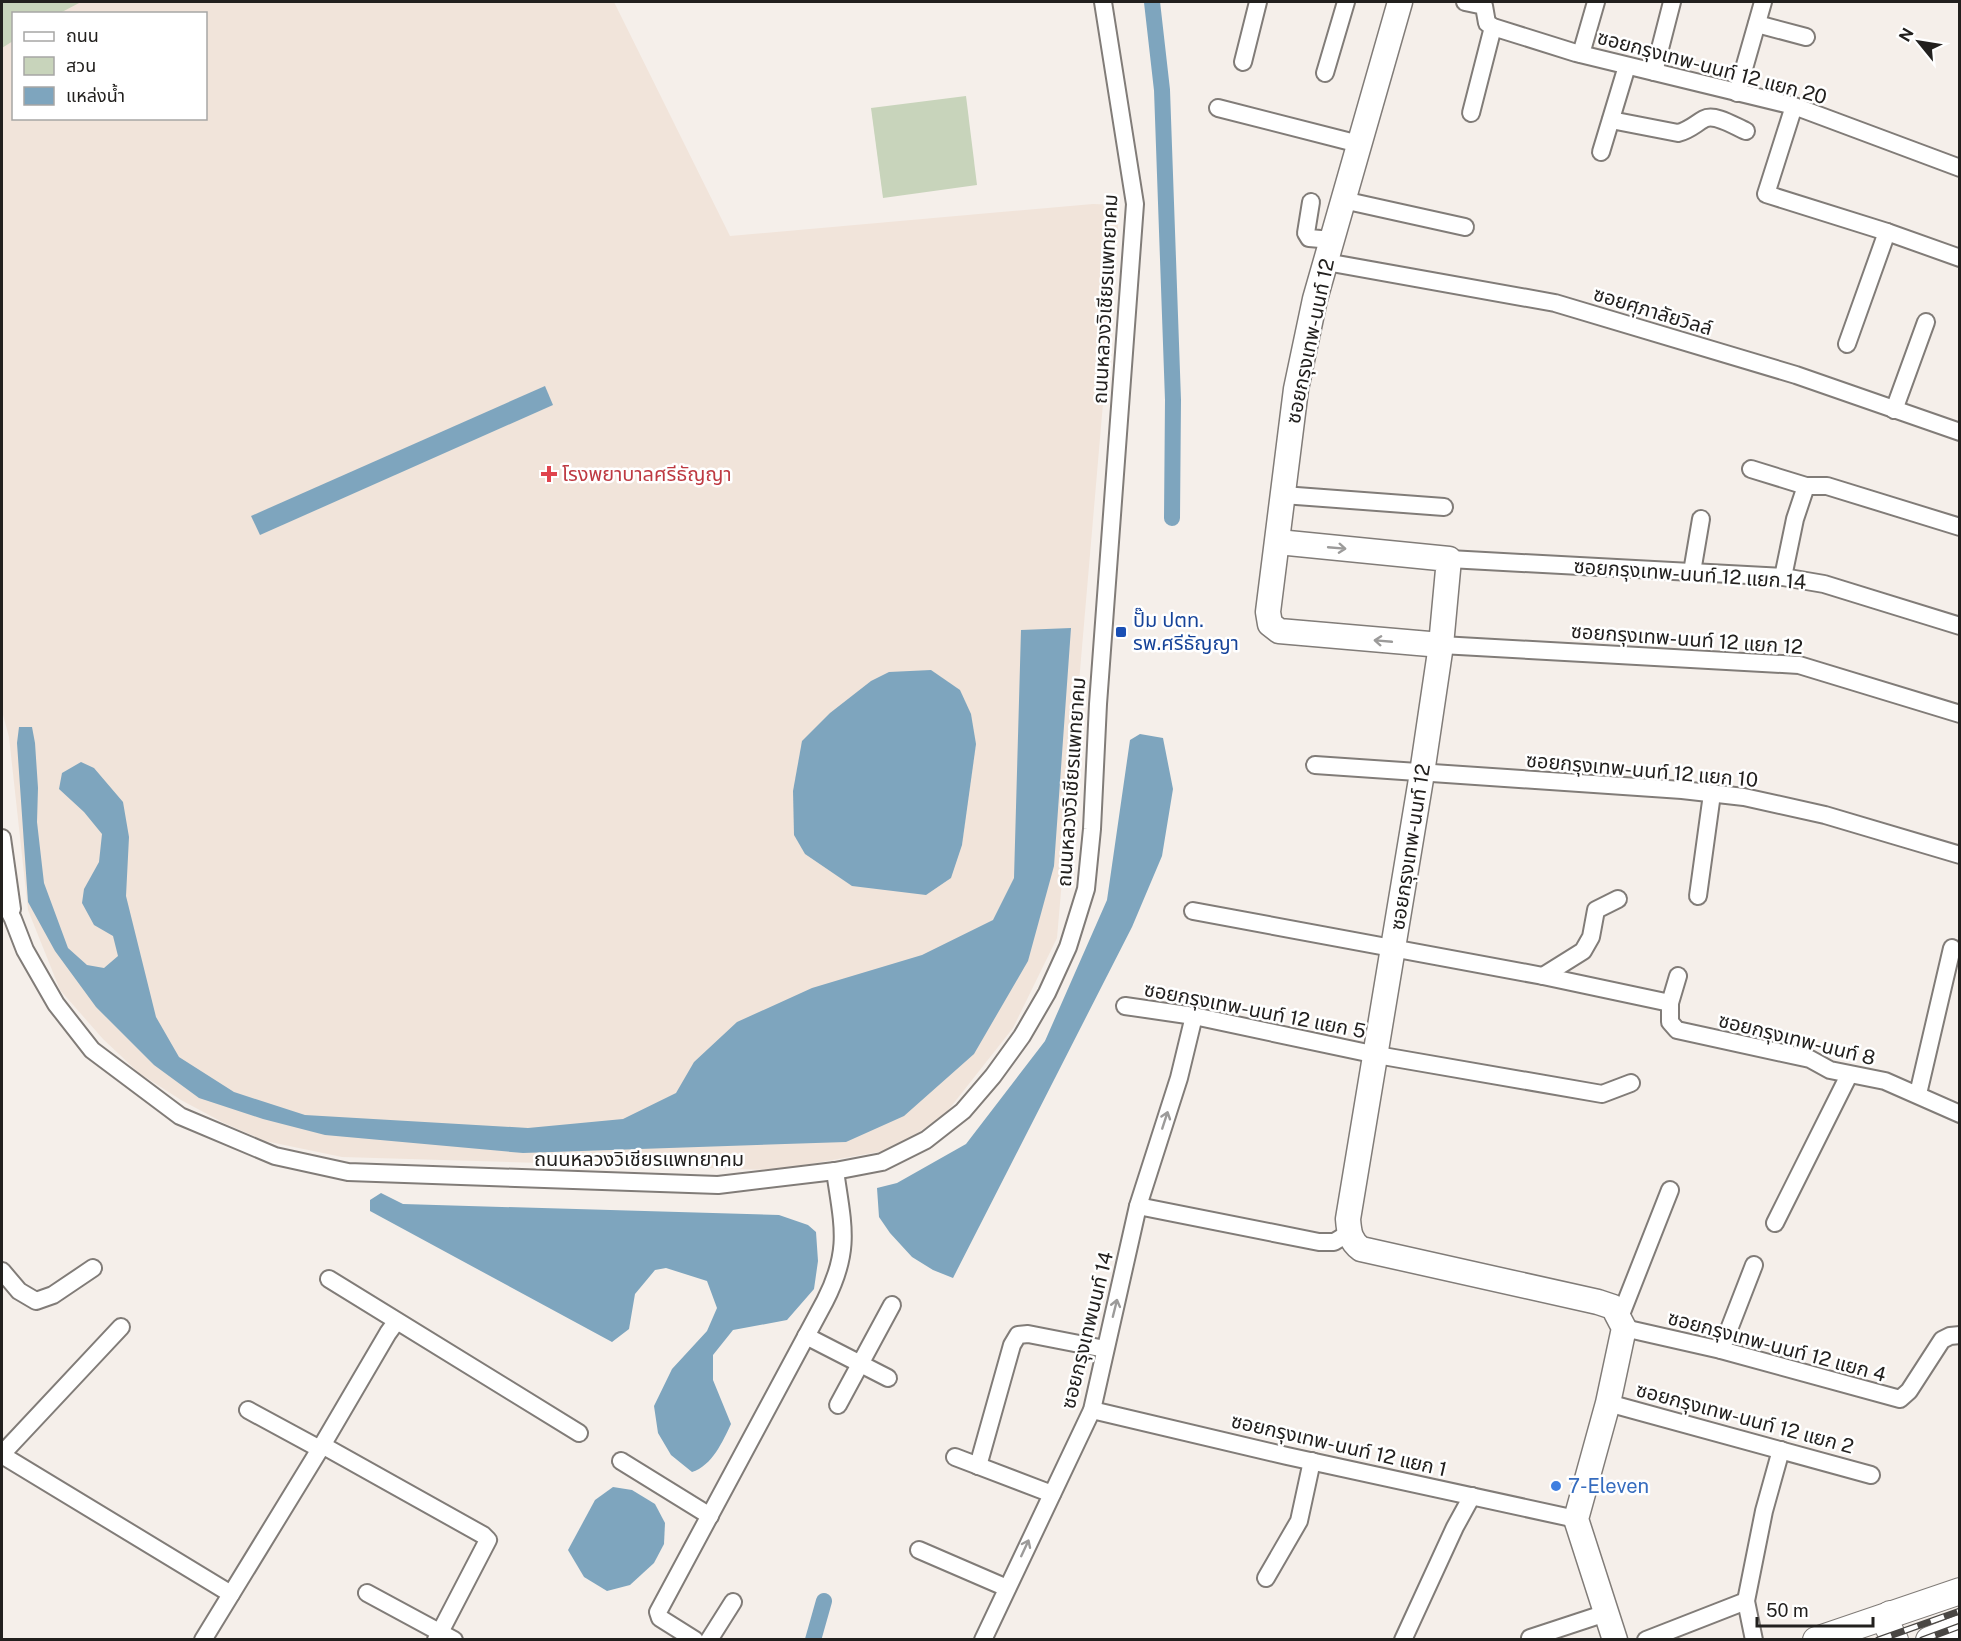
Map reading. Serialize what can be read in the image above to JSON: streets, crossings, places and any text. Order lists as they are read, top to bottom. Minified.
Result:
{"streets":{"street":["ซอยกรุงเทพ-นนท์ 12 แยก 20","ถนนหลวงวิเชียรแพทยาคม","ซอยศุภาลัยวิลล์","ซอยกรุงเทพ-นนท์ 12","ซอยกรุงเทพ-นนท์ 12 แยก 14","ซอยกรุงเทพ-นนท์ 12 แยก 12","ซอยกรุงเทพ-นนท์ 12 แยก 10","ซอยกรุงเทพ-นนท์ 12 แยก 5","ซอยกรุงเทพ-นนท์ 8","ซอยกรุงเทพนนท์ 14","ซอยกรุงเทพ-นนท์ 12 แยก 4","ซอยกรุงเทพ-นนท์ 12 แยก 2","ซอยกรุงเทพ-นนท์ 12 แยก 1"]},"crossings":[["ซอยศุภาลัยวิลล์","ซอยกรุงเทพ-นนท์ 12"],["ซอยกรุงเทพ-นนท์ 12","ซอยกรุงเทพ-นนท์ 12 แยก 14"],["ซอยกรุงเทพ-นนท์ 12","ซอยกรุงเทพ-นนท์ 12 แยก 12"],["ซอยกรุงเทพ-นนท์ 12","ซอยกรุงเทพ-นนท์ 12 แยก 10"],["ซอยกรุงเทพ-นนท์ 12","ซอยกรุงเทพ-นนท์ 12 แยก 5"],["ซอยกรุงเทพ-นนท์ 12 แยก 5","ซอยกรุงเทพนนท์ 14"],["ซอยกรุงเทพนนท์ 14","ซอยกรุงเทพ-นนท์ 12 แยก 1"]],"one_way":["ซอยกรุงเทพนนท์ 14"],"places":{"health":["โรงพยาบาลศรีธัญญา"],"transit":["ปั๊ม ปตท. รพ.ศรีธัญญา"],"other":["7-Eleven"]},"legend":["ถนน","สวน","แหล่งน้ำ"],"scale_bar":"50 m","north":"top left"}
